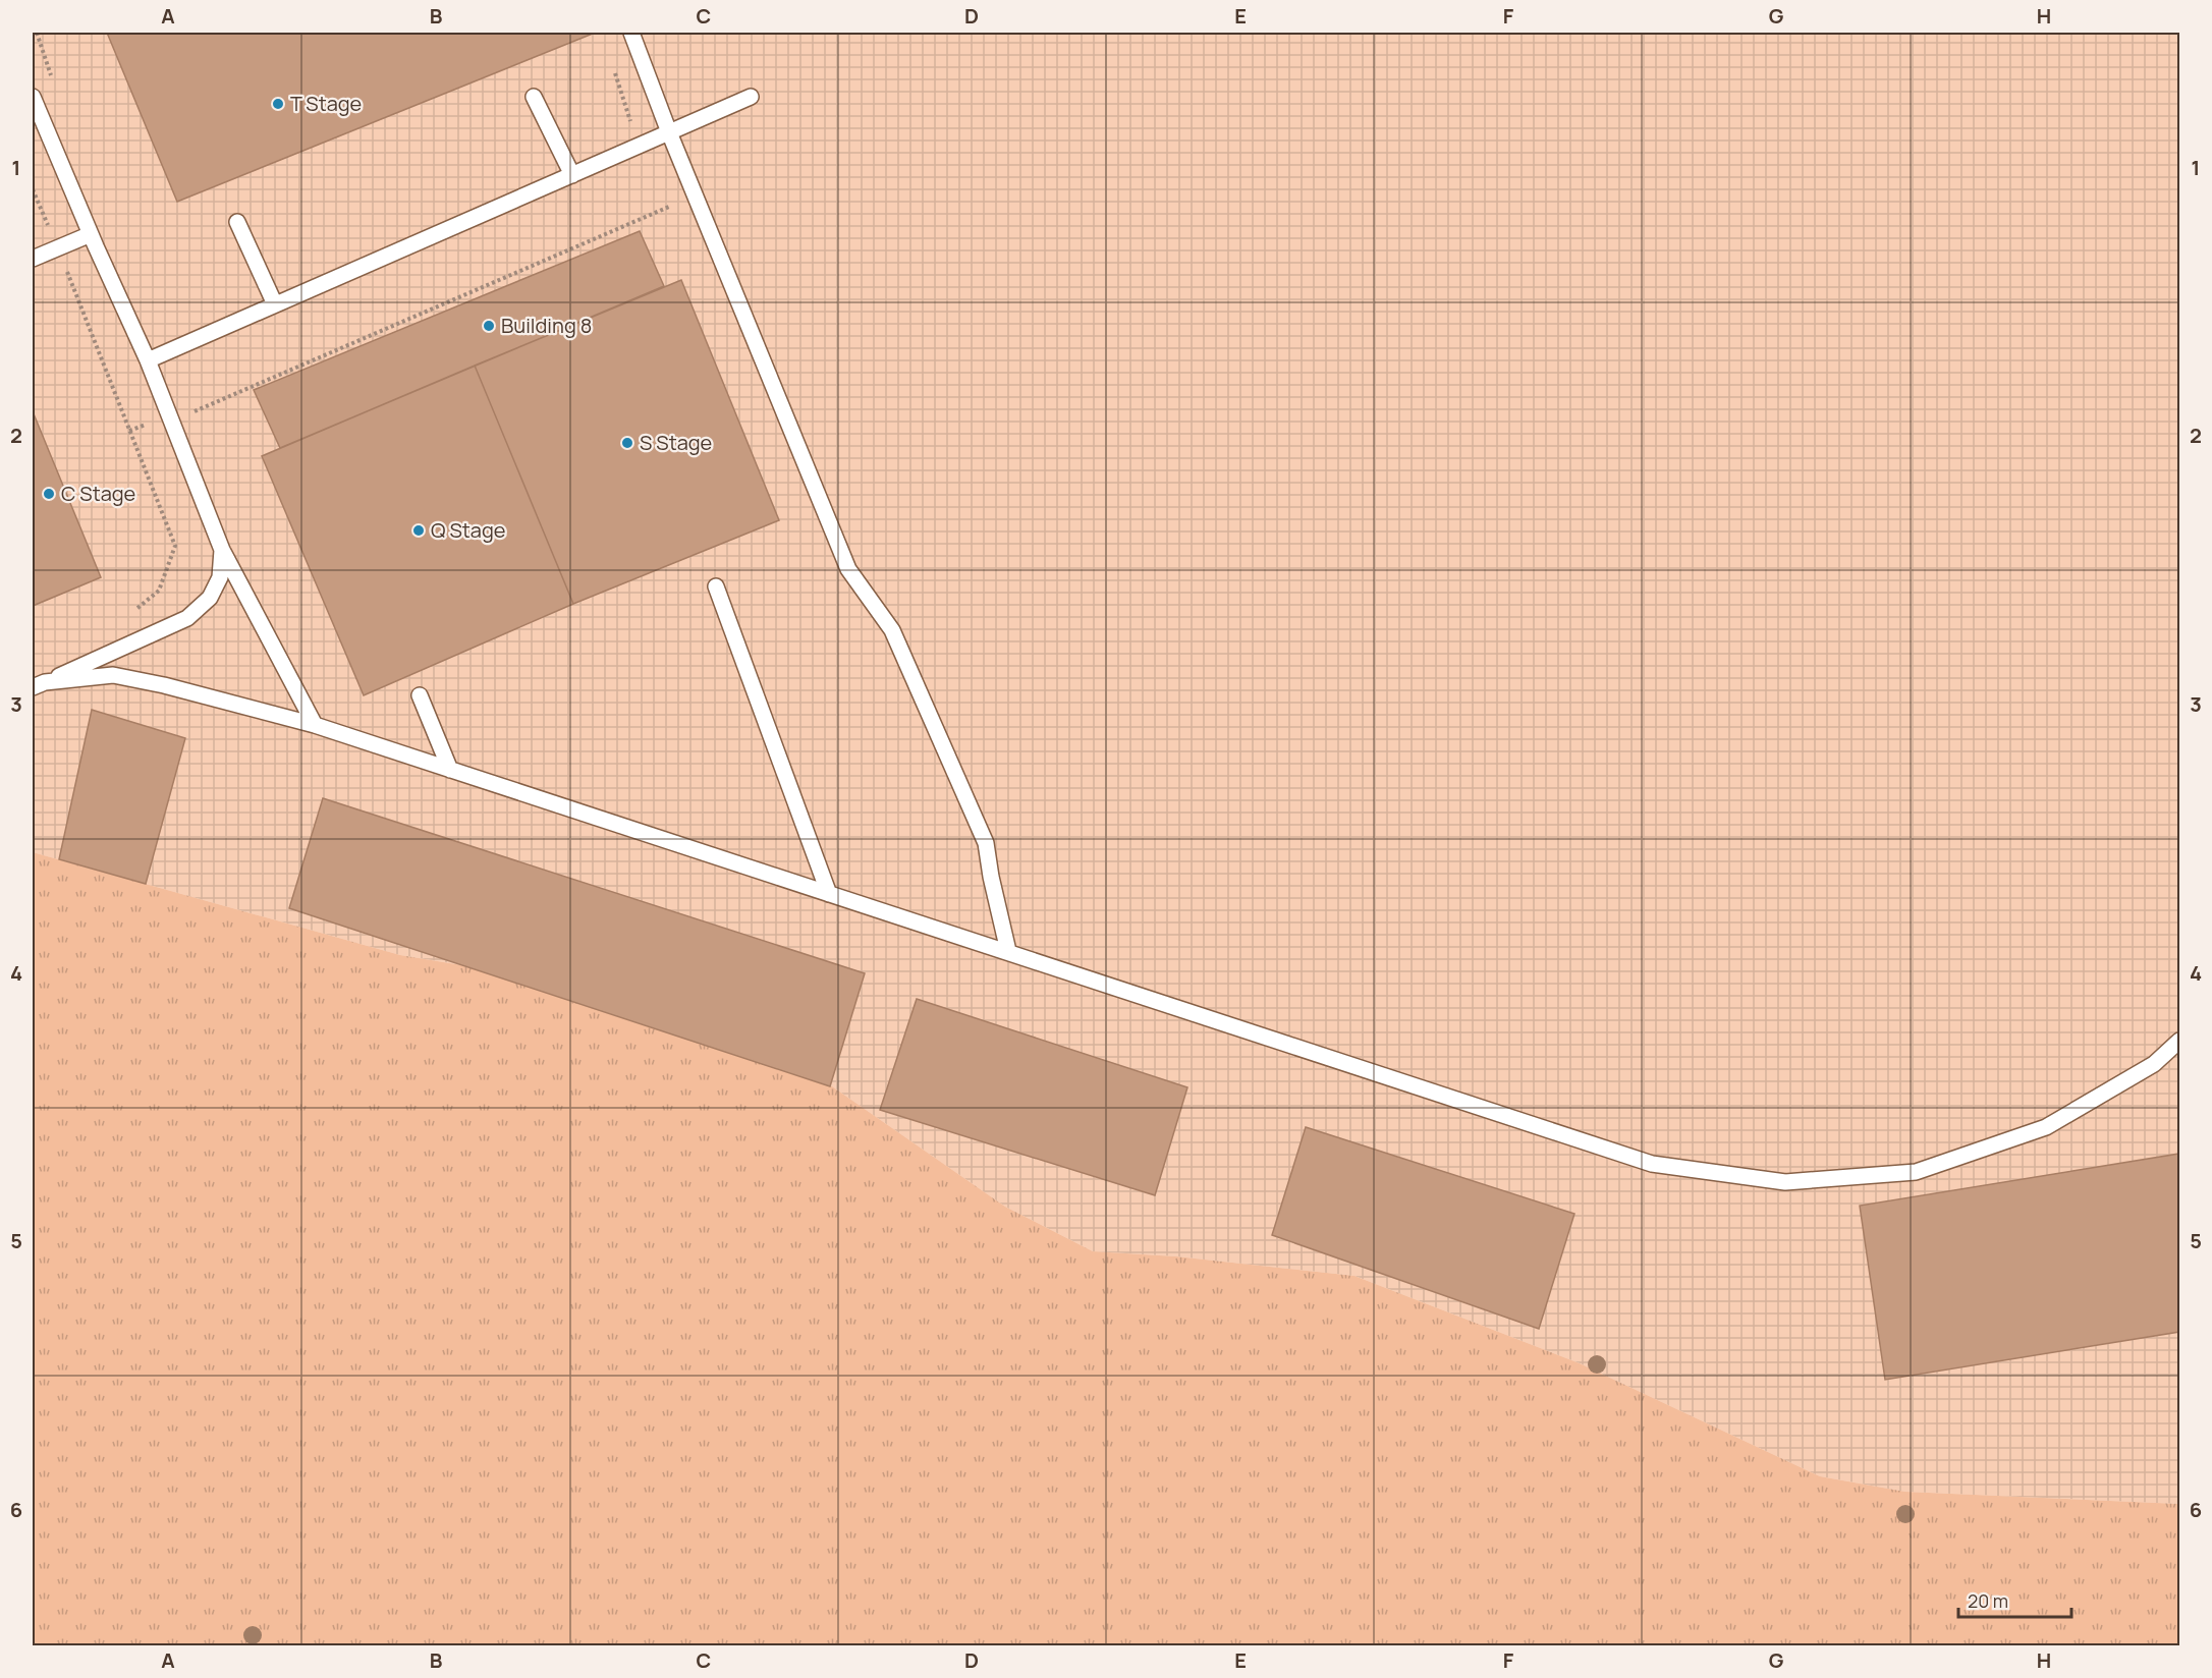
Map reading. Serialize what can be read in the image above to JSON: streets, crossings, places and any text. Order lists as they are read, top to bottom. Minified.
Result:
{"places":["T Stage","Building 8","S Stage","C Stage","Q Stage"],"scale_bar":"20 m","grid":{"columns":["A","B","C","D","E","F","G","H"],"rows":["1","2","3","4","5","6"]}}
